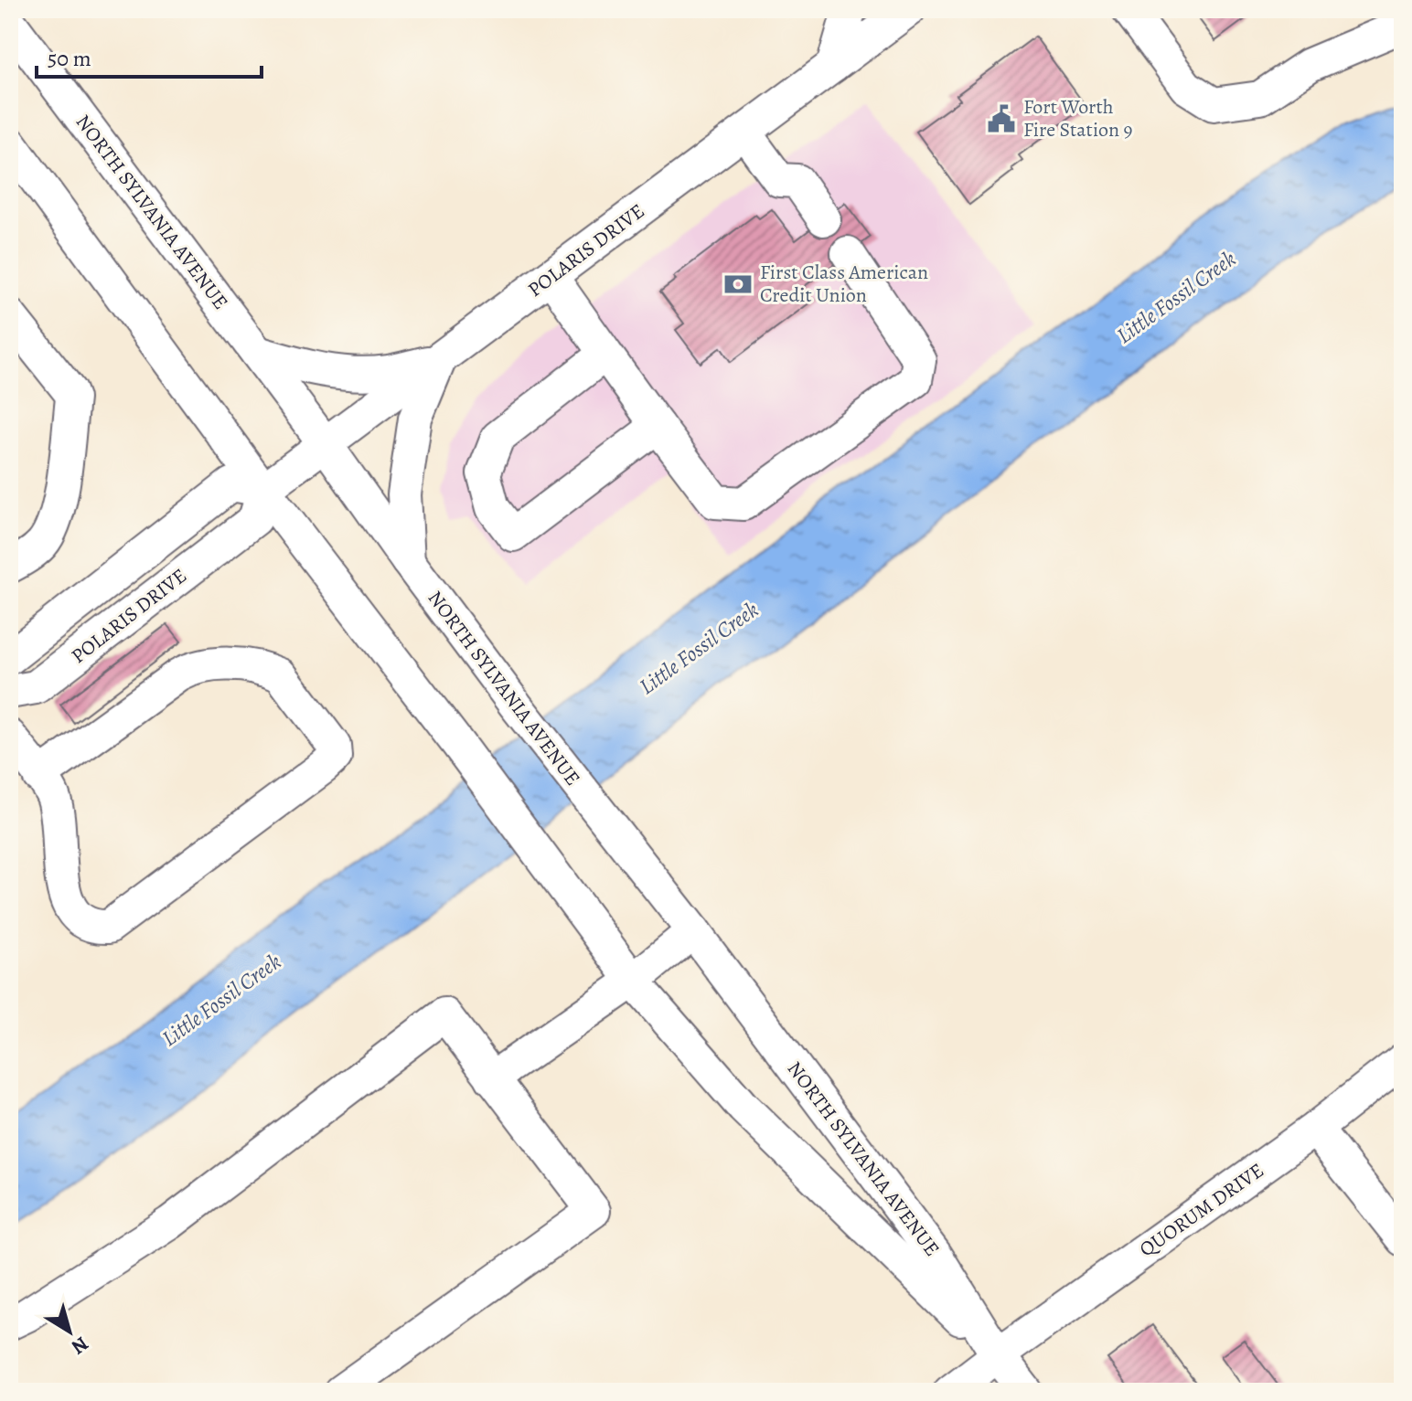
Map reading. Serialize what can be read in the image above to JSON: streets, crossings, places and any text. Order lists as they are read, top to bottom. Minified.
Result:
{"streets":{"street":["NORTH SYLVANIA AVENUE","POLARIS DRIVE","QUORUM DRIVE"]},"crossings":[["NORTH SYLVANIA AVENUE","POLARIS DRIVE"],["NORTH SYLVANIA AVENUE","QUORUM DRIVE"]],"water":["Little Fossil Creek"],"places":{"public building":["Fort Worth Fire Station 9"],"bank":["First Class American Credit Union"]},"scale_bar":"50 m","north":"bottom right"}
